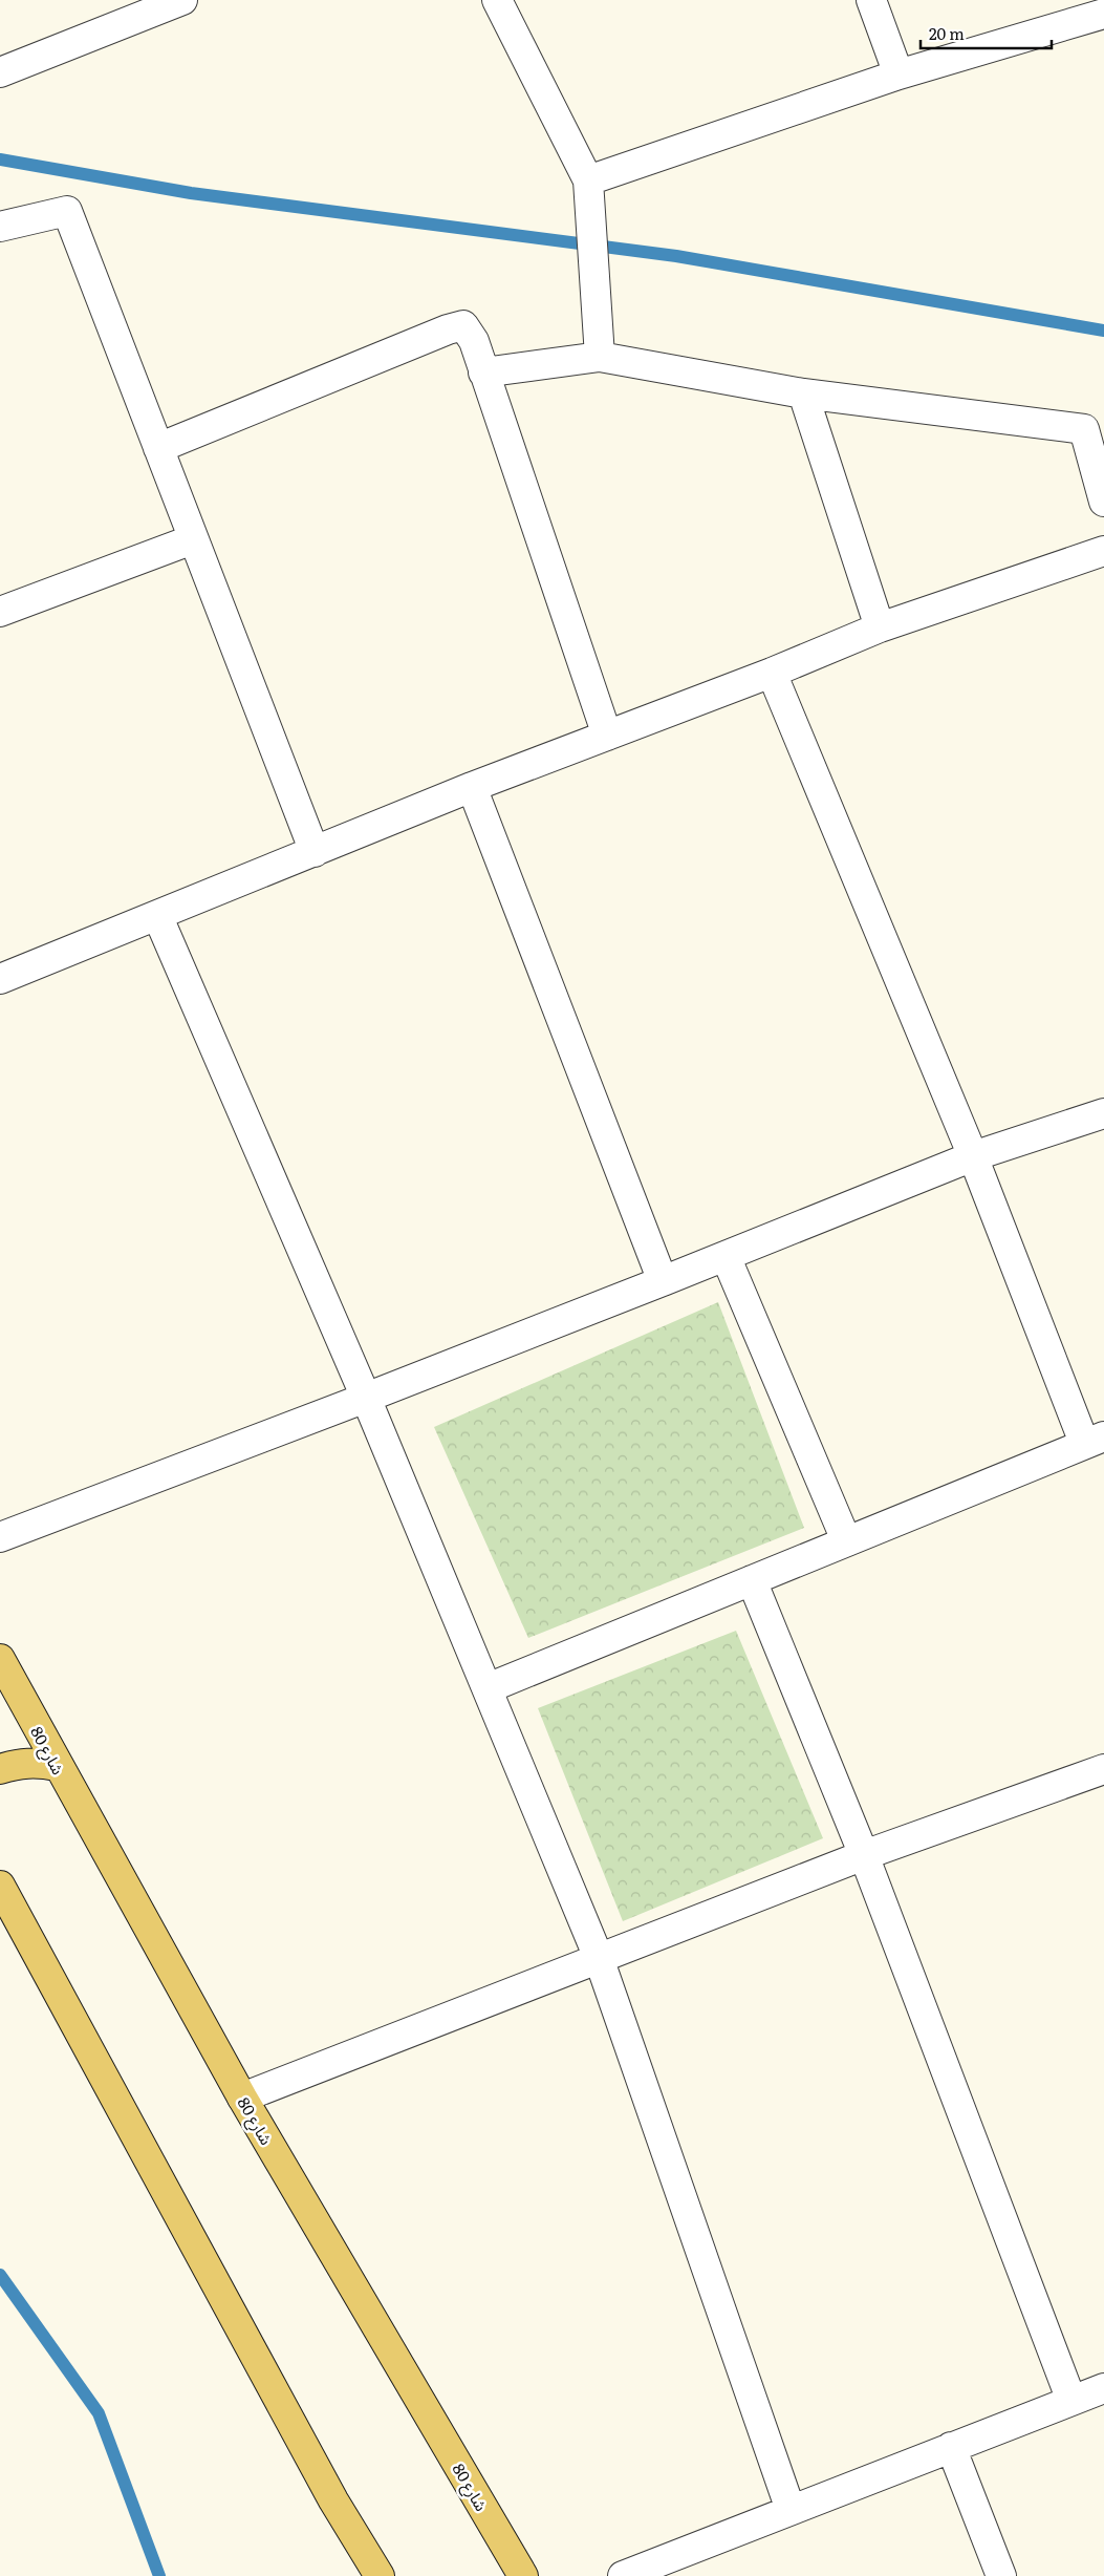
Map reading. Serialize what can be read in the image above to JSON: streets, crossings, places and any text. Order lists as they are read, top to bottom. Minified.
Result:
{"streets":{"main road":["شارع 80"]},"scale_bar":"20 m"}
